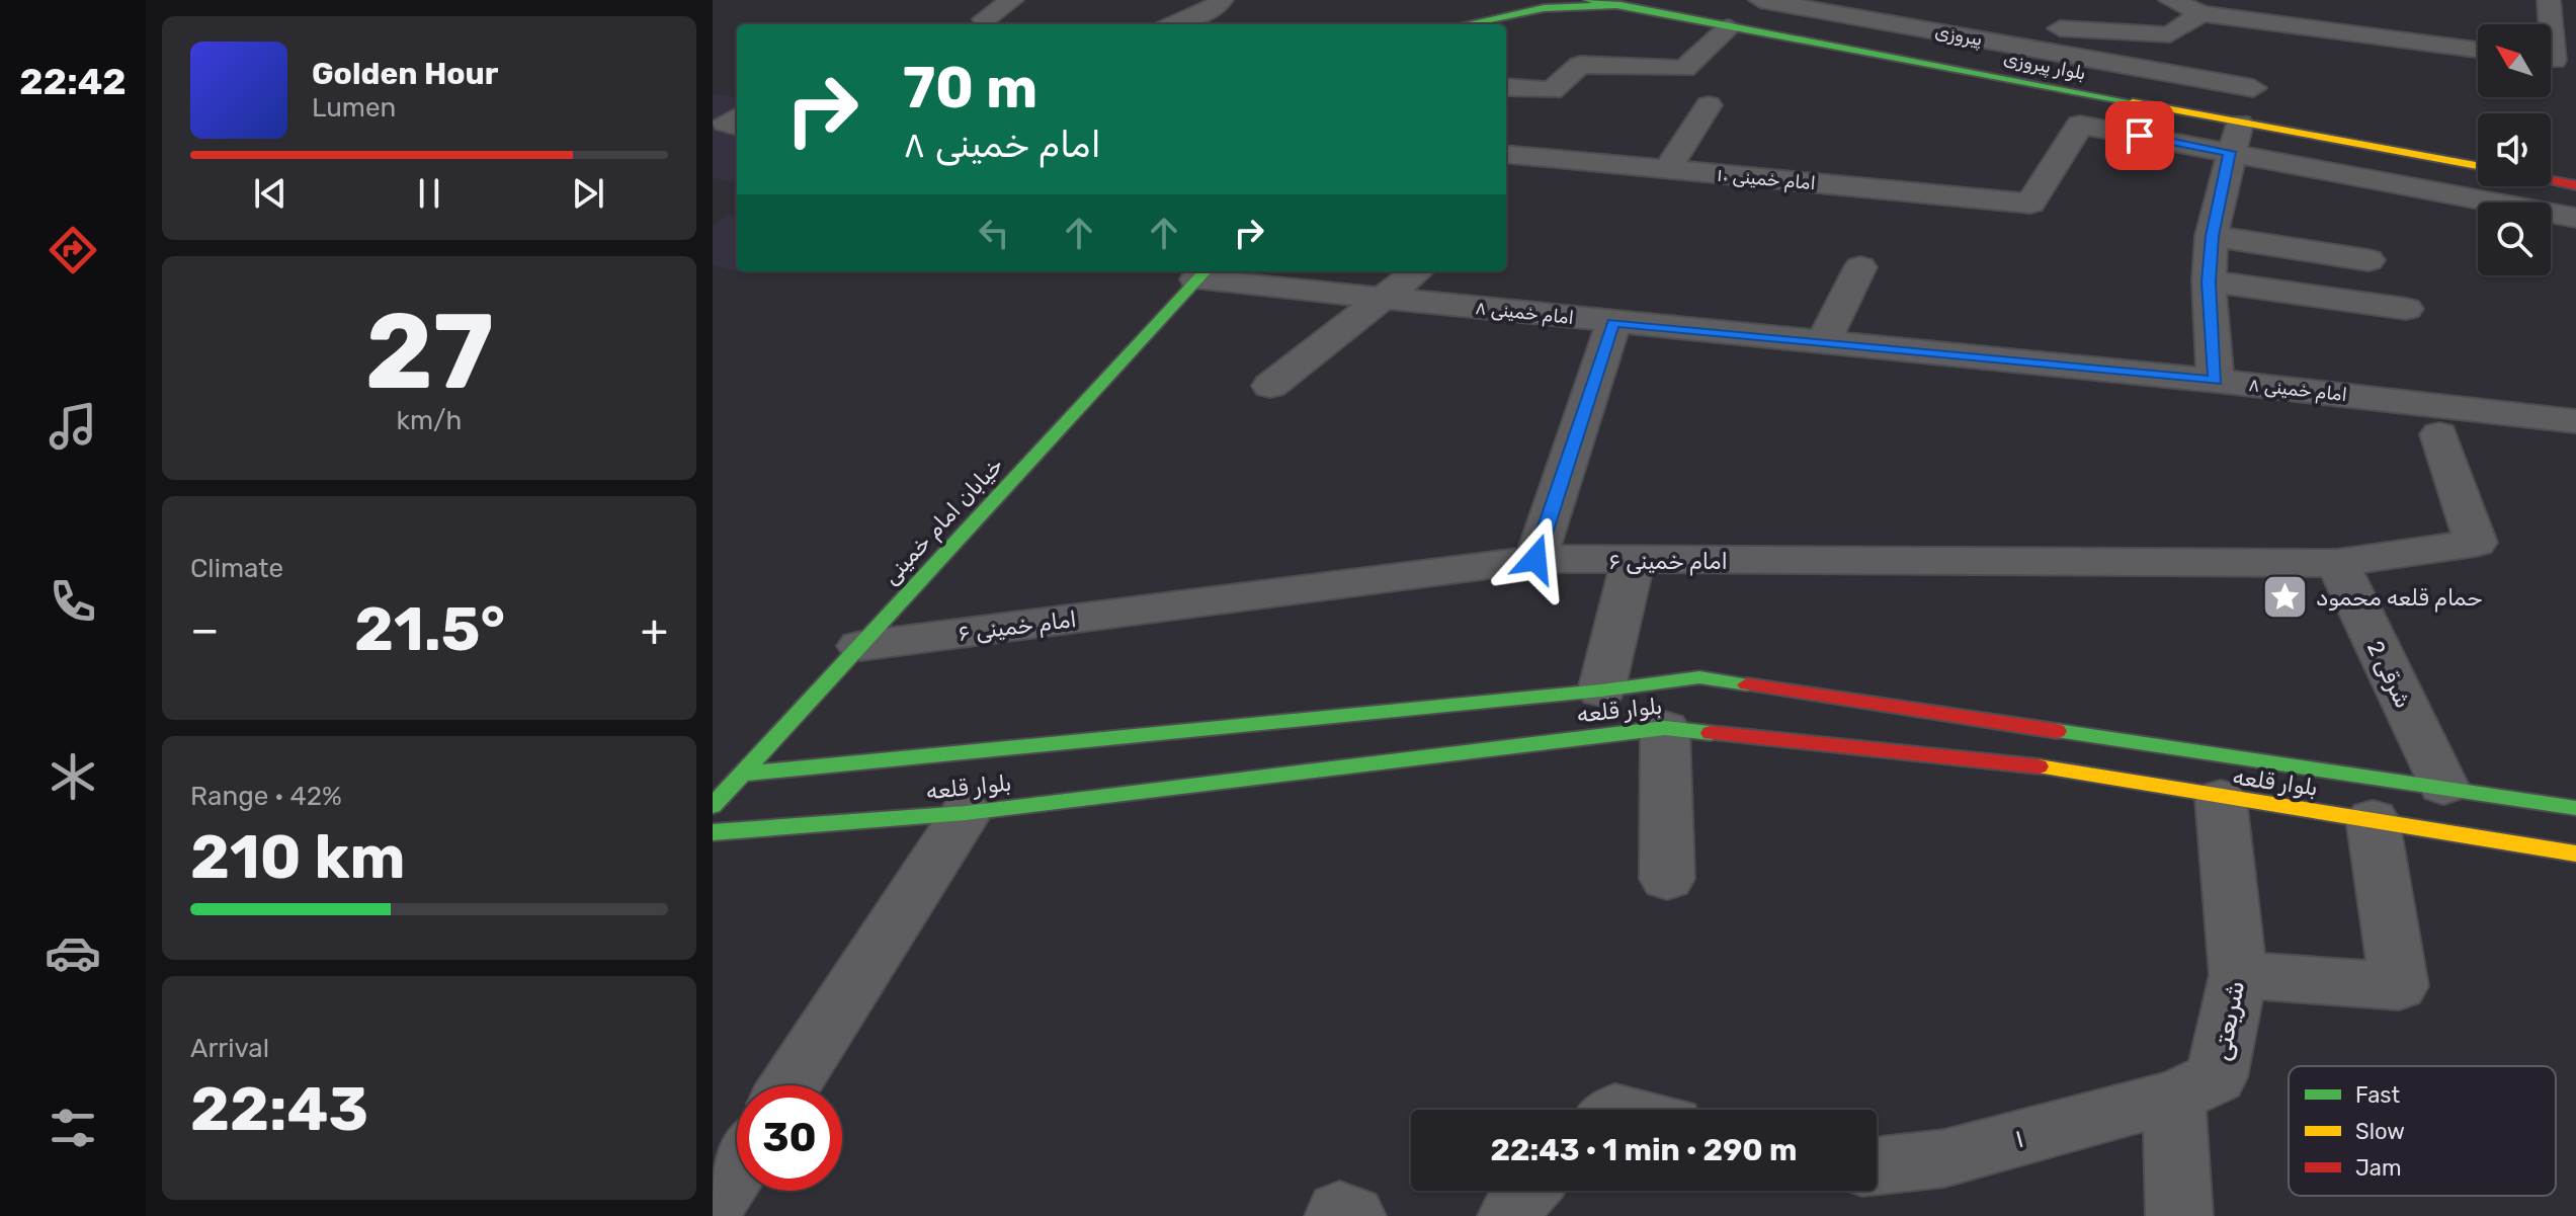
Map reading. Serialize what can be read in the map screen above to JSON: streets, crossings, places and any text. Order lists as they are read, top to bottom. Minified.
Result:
{"streets":{"main road":["بلوار پیروزی","خیابان امام خمینی","بلوار قلعه"],"street":["پیروزی","امام خمینی ۱۰","امام خمینی ۸","امام خمینی ۶","2 شرقی","شریعتی","۱"]},"crossings":[["پیروزی","بلوار پیروزی"],["پیروزی","امام خمینی ۱۰"],["بلوار پیروزی","امام خمینی ۱۰"],["امام خمینی ۸","خیابان امام خمینی"],["خیابان امام خمینی","امام خمینی ۶"],["خیابان امام خمینی","بلوار قلعه"],["امام خمینی ۶","2 شرقی"],["2 شرقی","بلوار قلعه"],["بلوار قلعه","شریعتی"],["شریعتی","۱"]],"places":{"place":["حمام قلعه محمود"]},"legend":["Fast","Slow","Jam"],"north":"top left","page":{"tabs":"22:42","turn":["70 m","امام خمینی ۸"],"song":["Golden Hour","Lumen"],"tile":[["27","km/h"],"Climate",["Range · 42%","210 km"],["Arrival","22:43"]],"heat":["−","21.5°","+"],"limit":"30","trip":"22:43 · 1 min · 290 m"}}
